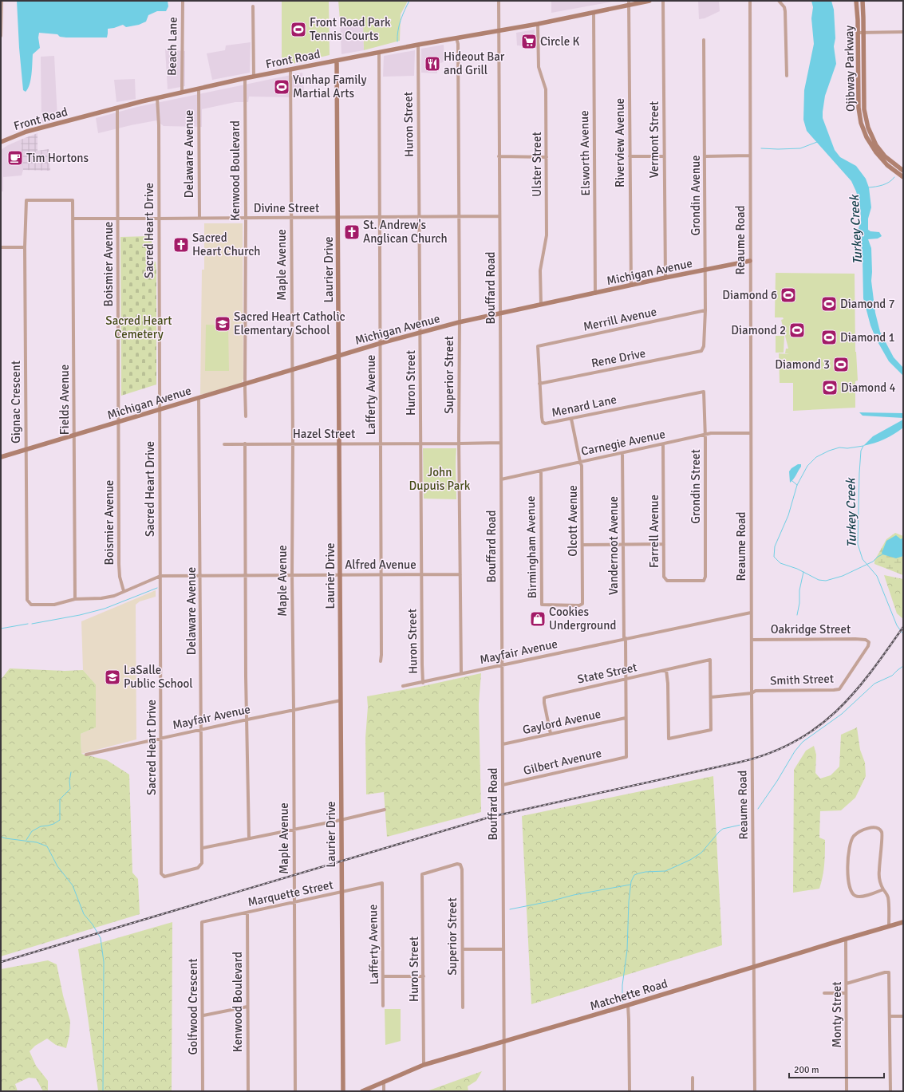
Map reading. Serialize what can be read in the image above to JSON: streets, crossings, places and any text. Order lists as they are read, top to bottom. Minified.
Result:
{"streets":{"street":["Beach Lane","Front Road","Ojibway Parkway","Huron Street","Vermont Street","Riverview Avenue","Elsworth Avenue","Delaware Avenue","Ulster Street","Kenwood Boulevard","Grondin Avenue","Divine Street","Sacred Heart Drive","Reaume Road","Boismier Avenue","Maple Avenue","Laurier Drive","Michigan Avenue","Bouffard Road","Merrill Avenue","Rene Drive","Superior Street","Lafferty Avenue","Fields Avenue","Gignac Crescent","Menard Lane","Hazel Street","Carnegie Avenue","Grondin Street","Olcott Avenue","Farrell Avenue","Vandernoot Avenue","Birmingham Avenue","Alfred Avenue","Oakridge Street","Mayfair Avenue","State Street","Smith Street","Gaylord Avenue","Gilbert Avenure","Marquette Street","Matchette Road","Golfwood Crescent","Monty Street"]},"crossings":[["Beach Lane","Front Road"],["Front Road","Huron Street"],["Front Road","Riverview Avenue"],["Front Road","Elsworth Avenue"],["Front Road","Delaware Avenue"],["Front Road","Ulster Street"],["Front Road","Kenwood Boulevard"],["Front Road","Sacred Heart Drive"],["Front Road","Boismier Avenue"],["Front Road","Maple Avenue"],["Front Road","Laurier Drive"],["Front Road","Bouffard Road"],["Front Road","Superior Street"],["Front Road","Lafferty Avenue"],["Huron Street","Divine Street"],["Huron Street","Michigan Avenue"],["Huron Street","Superior Street"],["Huron Street","Hazel Street"],["Huron Street","Alfred Avenue"],["Huron Street","Mayfair Avenue"],["Huron Street","Matchette Road"],["Vermont Street","Michigan Avenue"],["Riverview Avenue","Michigan Avenue"],["Elsworth Avenue","Michigan Avenue"],["Delaware Avenue","Divine Street"],["Delaware Avenue","Sacred Heart Drive"],["Delaware Avenue","Michigan Avenue"],["Delaware Avenue","Alfred Avenue"],["Delaware Avenue","Mayfair Avenue"],["Ulster Street","Michigan Avenue"],["Kenwood Boulevard","Divine Street"],["Kenwood Boulevard","Michigan Avenue"],["Kenwood Boulevard","Marquette Street"],["Grondin Avenue","Michigan Avenue"],["Grondin Avenue","Merrill Avenue"],["Grondin Avenue","Rene Drive"],["Divine Street","Sacred Heart Drive"],["Divine Street","Boismier Avenue"],["Divine Street","Maple Avenue"],["Divine Street","Laurier Drive"],["Divine Street","Bouffard Road"],["Divine Street","Superior Street"],["Divine Street","Lafferty Avenue"],["Divine Street","Fields Avenue"],["Sacred Heart Drive","Michigan Avenue"],["Sacred Heart Drive","Alfred Avenue"],["Sacred Heart Drive","Mayfair Avenue"],["Reaume Road","Michigan Avenue"],["Reaume Road","Carnegie Avenue"],["Reaume Road","Oakridge Street"],["Reaume Road","Mayfair Avenue"],["Reaume Road","Smith Street"],["Reaume Road","Matchette Road"],["Boismier Avenue","Michigan Avenue"],["Boismier Avenue","Alfred Avenue"],["Maple Avenue","Michigan Avenue"],["Maple Avenue","Hazel Street"],["Maple Avenue","Alfred Avenue"],["Maple Avenue","Mayfair Avenue"],["Maple Avenue","Marquette Street"],["Laurier Drive","Michigan Avenue"],["Laurier Drive","Hazel Street"],["Laurier Drive","Alfred Avenue"],["Laurier Drive","Mayfair Avenue"],["Laurier Drive","Marquette Street"],["Michigan Avenue","Bouffard Road"],["Michigan Avenue","Superior Street"],["Michigan Avenue","Lafferty Avenue"],["Michigan Avenue","Fields Avenue"],["Michigan Avenue","Gignac Crescent"],["Bouffard Road","Hazel Street"],["Bouffard Road","Carnegie Avenue"],["Bouffard Road","Mayfair Avenue"],["Bouffard Road","Gaylord Avenue"],["Bouffard Road","Gilbert Avenure"],["Bouffard Road","Matchette Road"],["Merrill Avenue","Menard Lane"],["Rene Drive","Menard Lane"],["Superior Street","Hazel Street"],["Superior Street","Alfred Avenue"],["Superior Street","Mayfair Avenue"],["Lafferty Avenue","Hazel Street"],["Lafferty Avenue","Alfred Avenue"],["Lafferty Avenue","Marquette Street"],["Fields Avenue","Gignac Crescent"],["Fields Avenue","Alfred Avenue"],["Gignac Crescent","Alfred Avenue"],["Menard Lane","Grondin Street"],["Menard Lane","Olcott Avenue"],["Carnegie Avenue","Grondin Street"],["Carnegie Avenue","Olcott Avenue"],["Carnegie Avenue","Farrell Avenue"],["Carnegie Avenue","Vandernoot Avenue"],["Carnegie Avenue","Birmingham Avenue"],["Grondin Street","Farrell Avenue"],["Olcott Avenue","Birmingham Avenue"],["Vandernoot Avenue","Mayfair Avenue"],["Vandernoot Avenue","State Street"],["Vandernoot Avenue","Gaylord Avenue"],["Vandernoot Avenue","Gilbert Avenure"],["Oakridge Street","Smith Street"],["State Street","Smith Street"],["State Street","Gaylord Avenue"],["Marquette Street","Golfwood Crescent"],["Matchette Road","Monty Street"]],"water":["Turkey Creek"],"parks":["Sacred Heart Cemetery","John Dupuis Park"],"places":{"sports":["Front Road Park Tennis Courts","Yunhap Family Martial Arts","Diamond 6","Diamond 7","Diamond 2","Diamond 1","Diamond 3","Diamond 4"],"supermarket":["Circle K"],"restaurant":["Hideout Bar and Grill"],"cafe":["Tim Hortons"],"church":["St. Andrew's Anglican Church","Sacred Heart Church"],"school or university":["Sacred Heart Catholic Elementary School","LaSalle Public School"],"shop":["Cookies Underground"]},"scale_bar":"200 m"}
